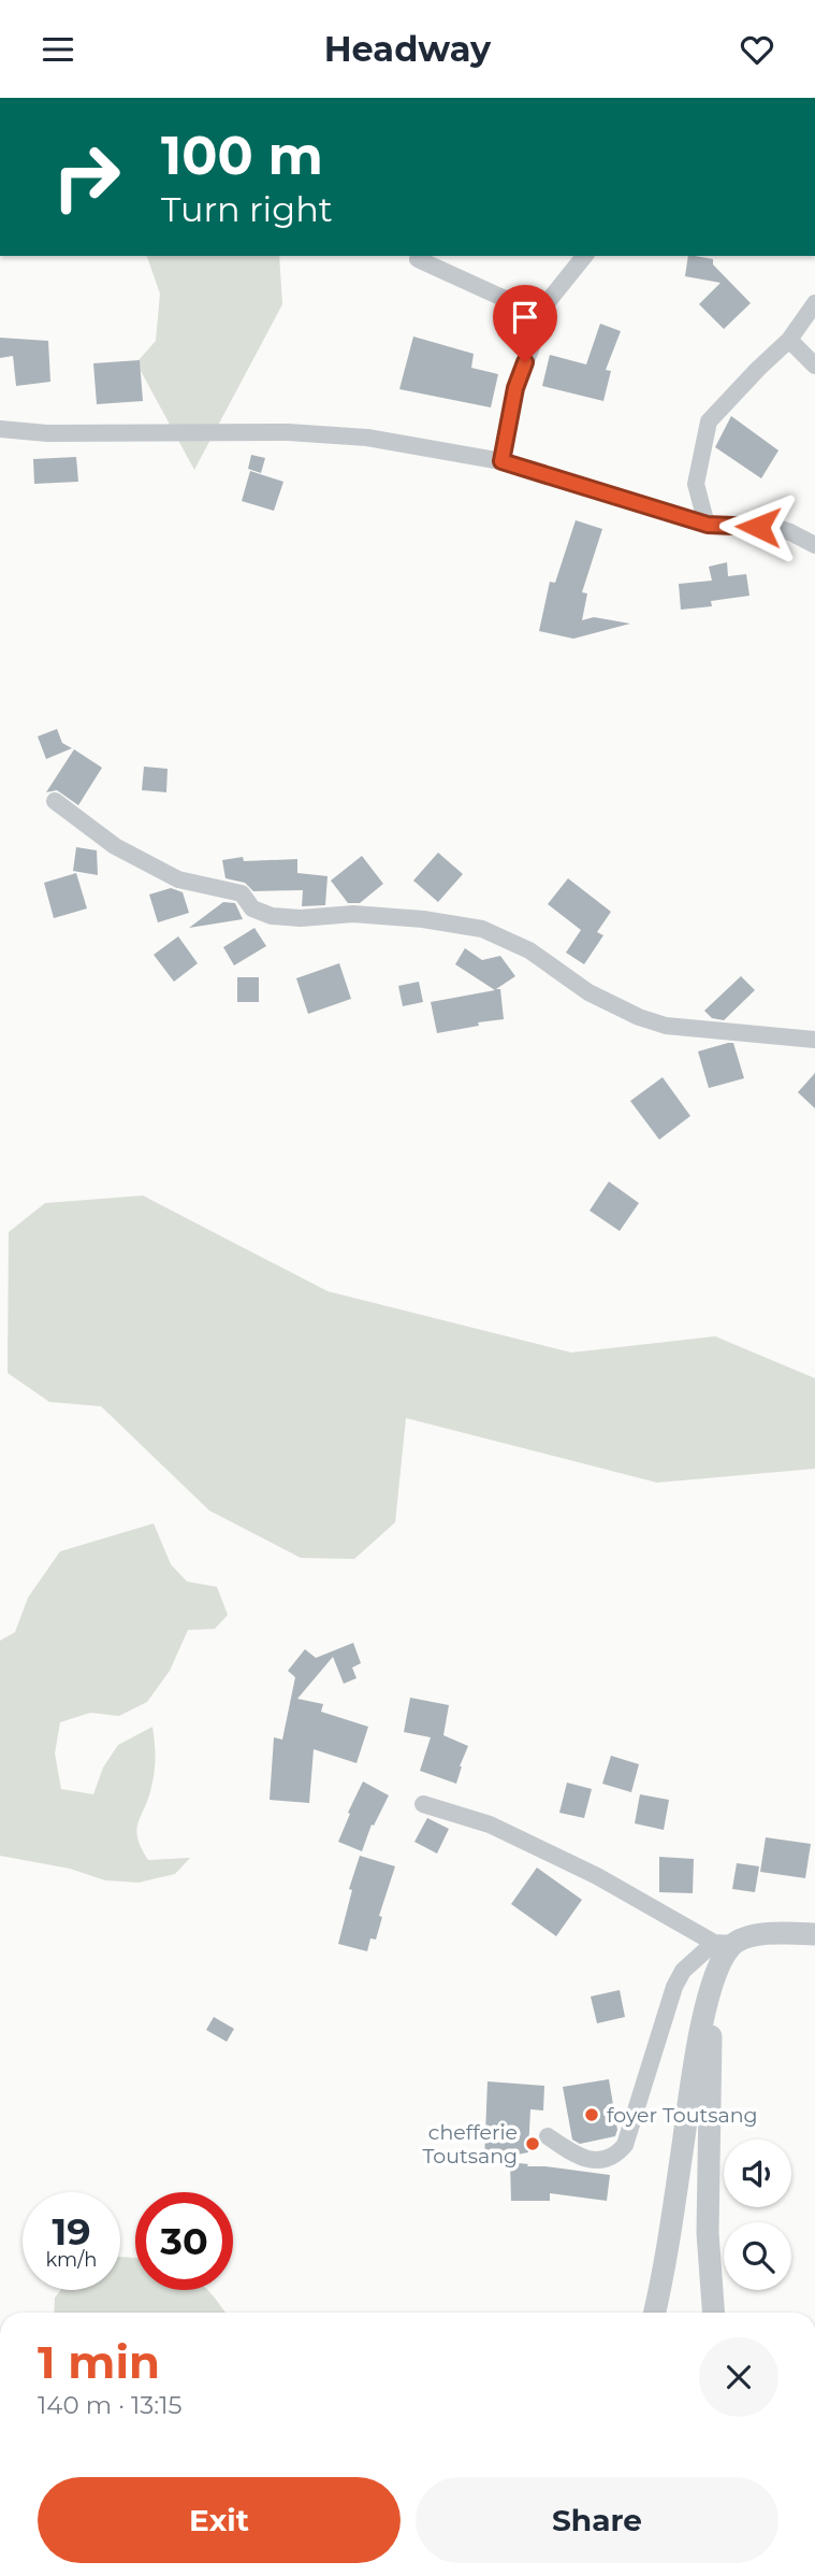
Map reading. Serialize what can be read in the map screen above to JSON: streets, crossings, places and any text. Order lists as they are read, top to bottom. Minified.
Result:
{"places":["foyer Toutsang","chefferie Toutsang"],"page":{"header":"Headway","turn":["100 m","Turn right"],"speed":"19 km/h","limit":"30","heading":["1 min","140 m · 13:15"],"buttons":["Exit","Share"]}}
